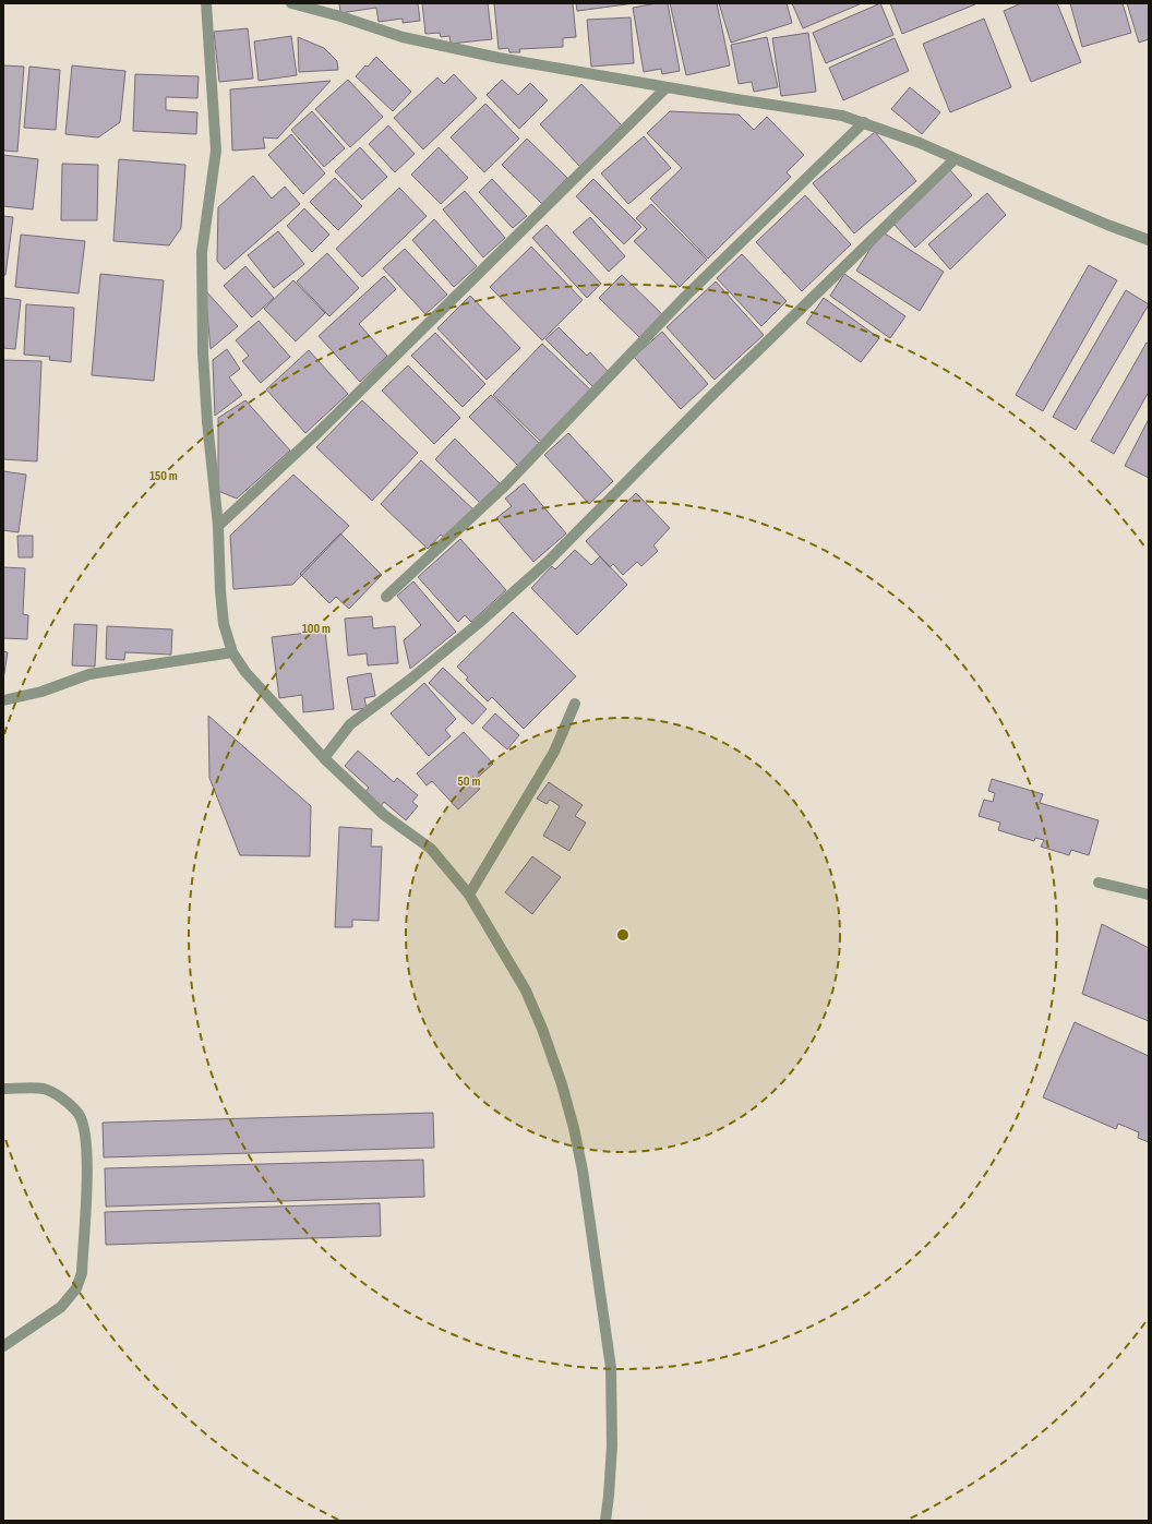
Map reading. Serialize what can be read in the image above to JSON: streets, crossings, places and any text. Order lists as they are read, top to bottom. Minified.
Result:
{"rings":["150 m","100 m","50 m"]}
